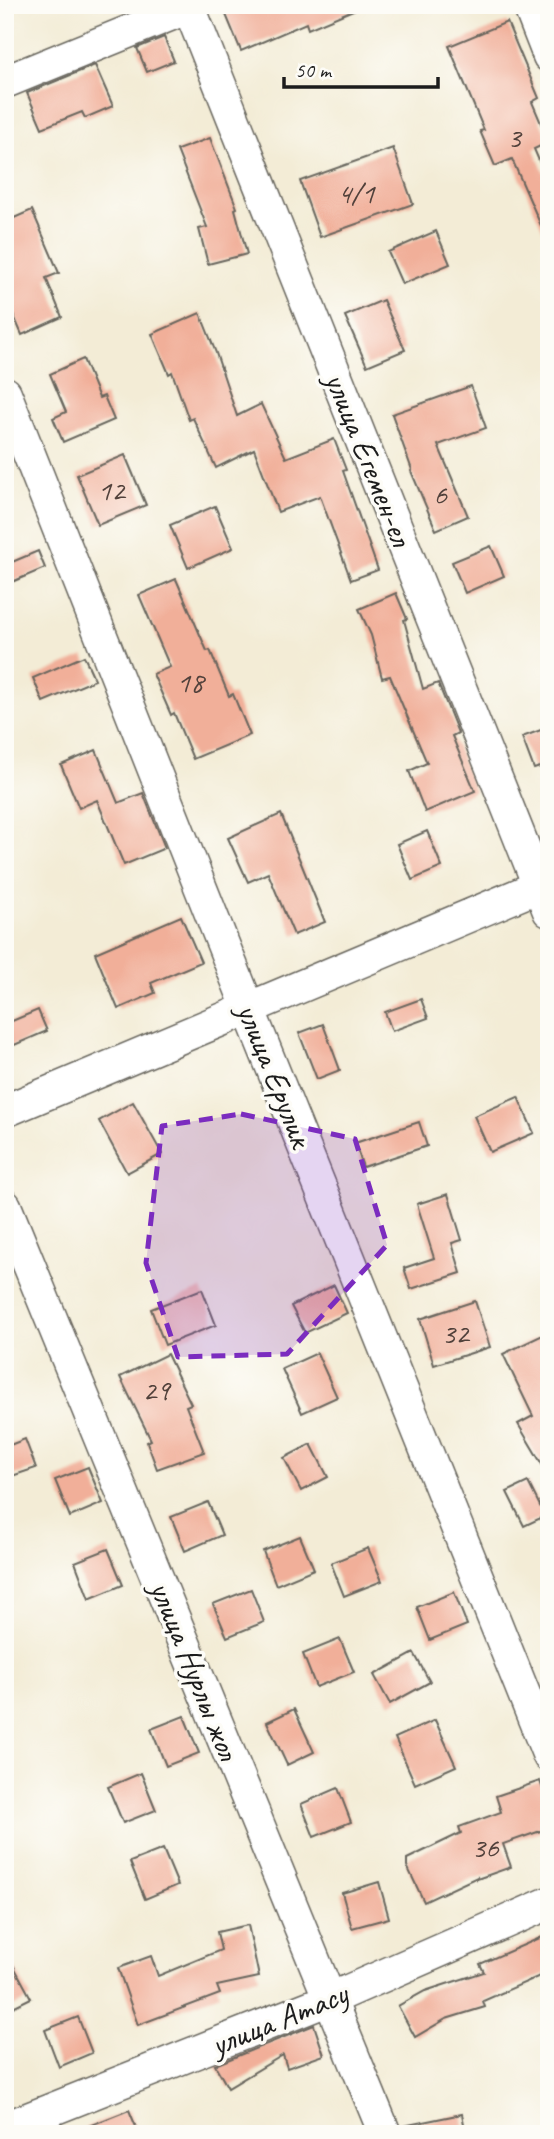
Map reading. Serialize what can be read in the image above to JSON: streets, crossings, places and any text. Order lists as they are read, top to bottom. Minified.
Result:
{"streets":{"street":["улица Егемен-ел","улица Ерулик","улица Нурлы жол","улица Атасу"]},"crossings":[["улица Нурлы жол","улица Атасу"]],"house_numbers":["3","4/1","12","6","18","32","29","36"],"scale_bar":"50 m"}
